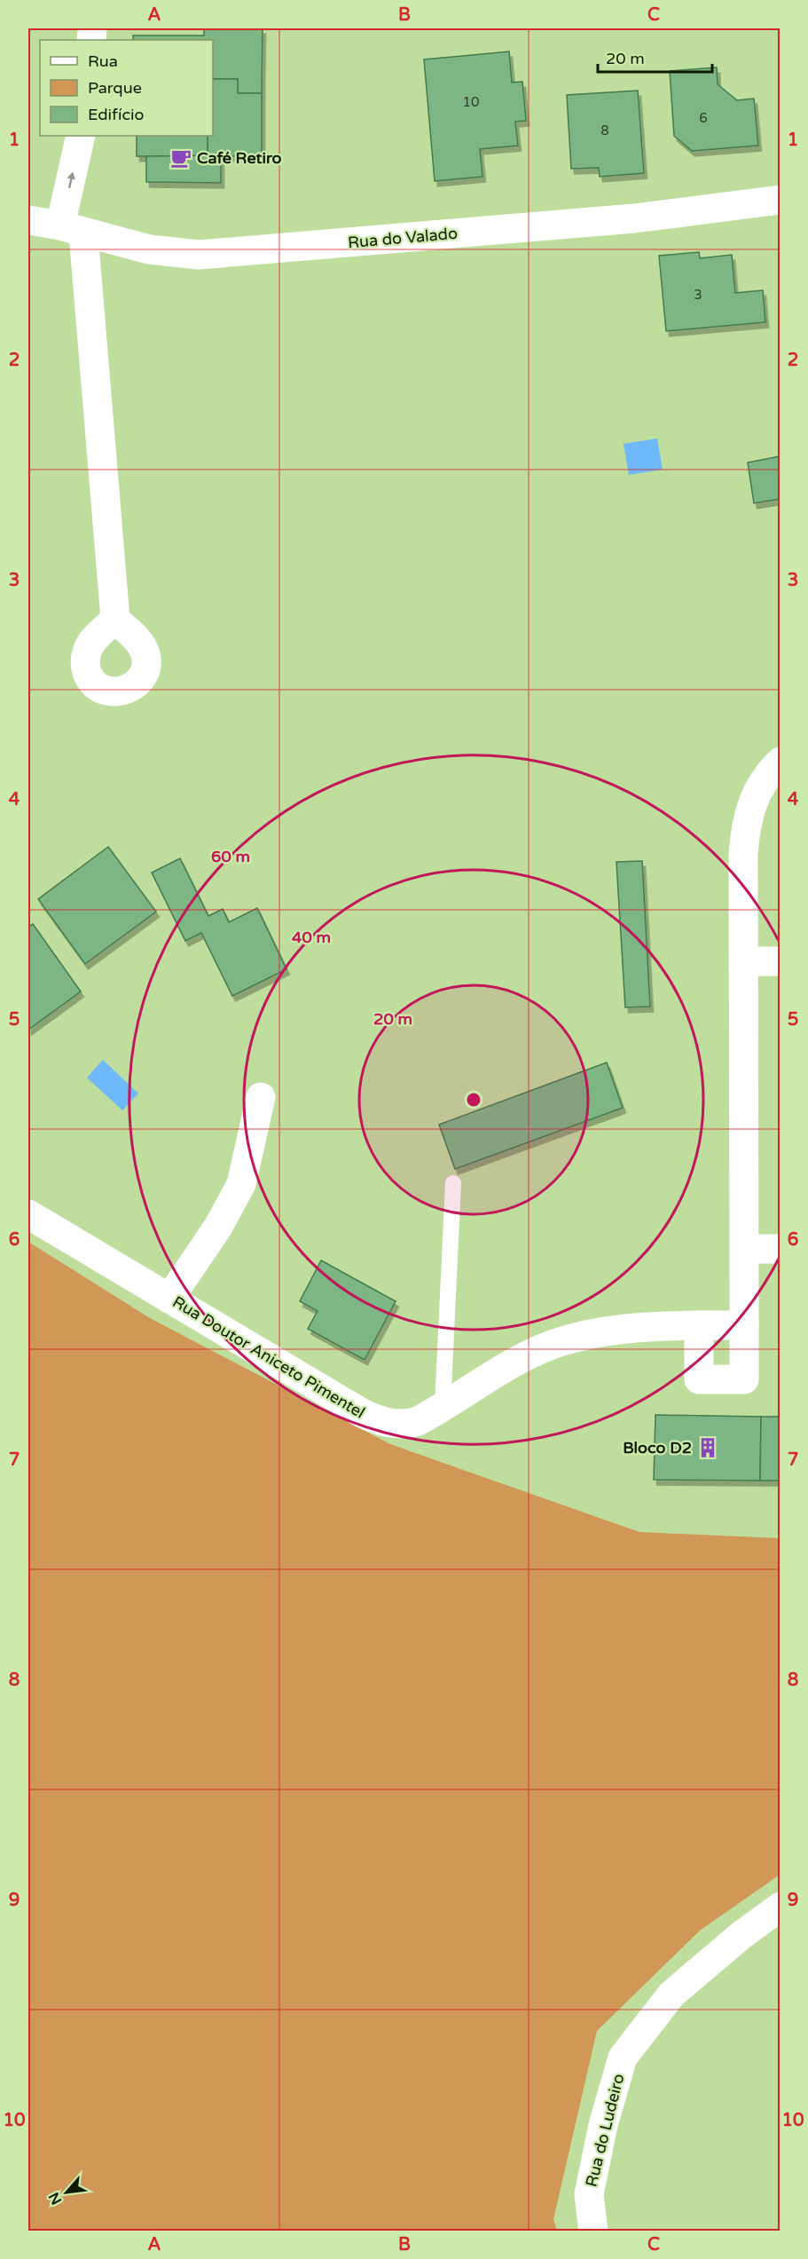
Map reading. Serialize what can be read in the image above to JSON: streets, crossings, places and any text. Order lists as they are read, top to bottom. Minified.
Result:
{"streets":{"street":["Rua do Valado","Rua Doutor Aniceto Pimentel","Rua do Ludeiro"]},"places":{"cafe":["Café Retiro"],"building":["Bloco D2"]},"house_numbers":["10","6","8","3"],"legend":["Rua","Parque","Edifício"],"scale_bar":"20 m","north":"bottom left","grid":{"columns":["A","B","C"],"rows":["1","2","3","4","5","6","7","8","9","10"]},"rings":["60 m","40 m","20 m"]}
